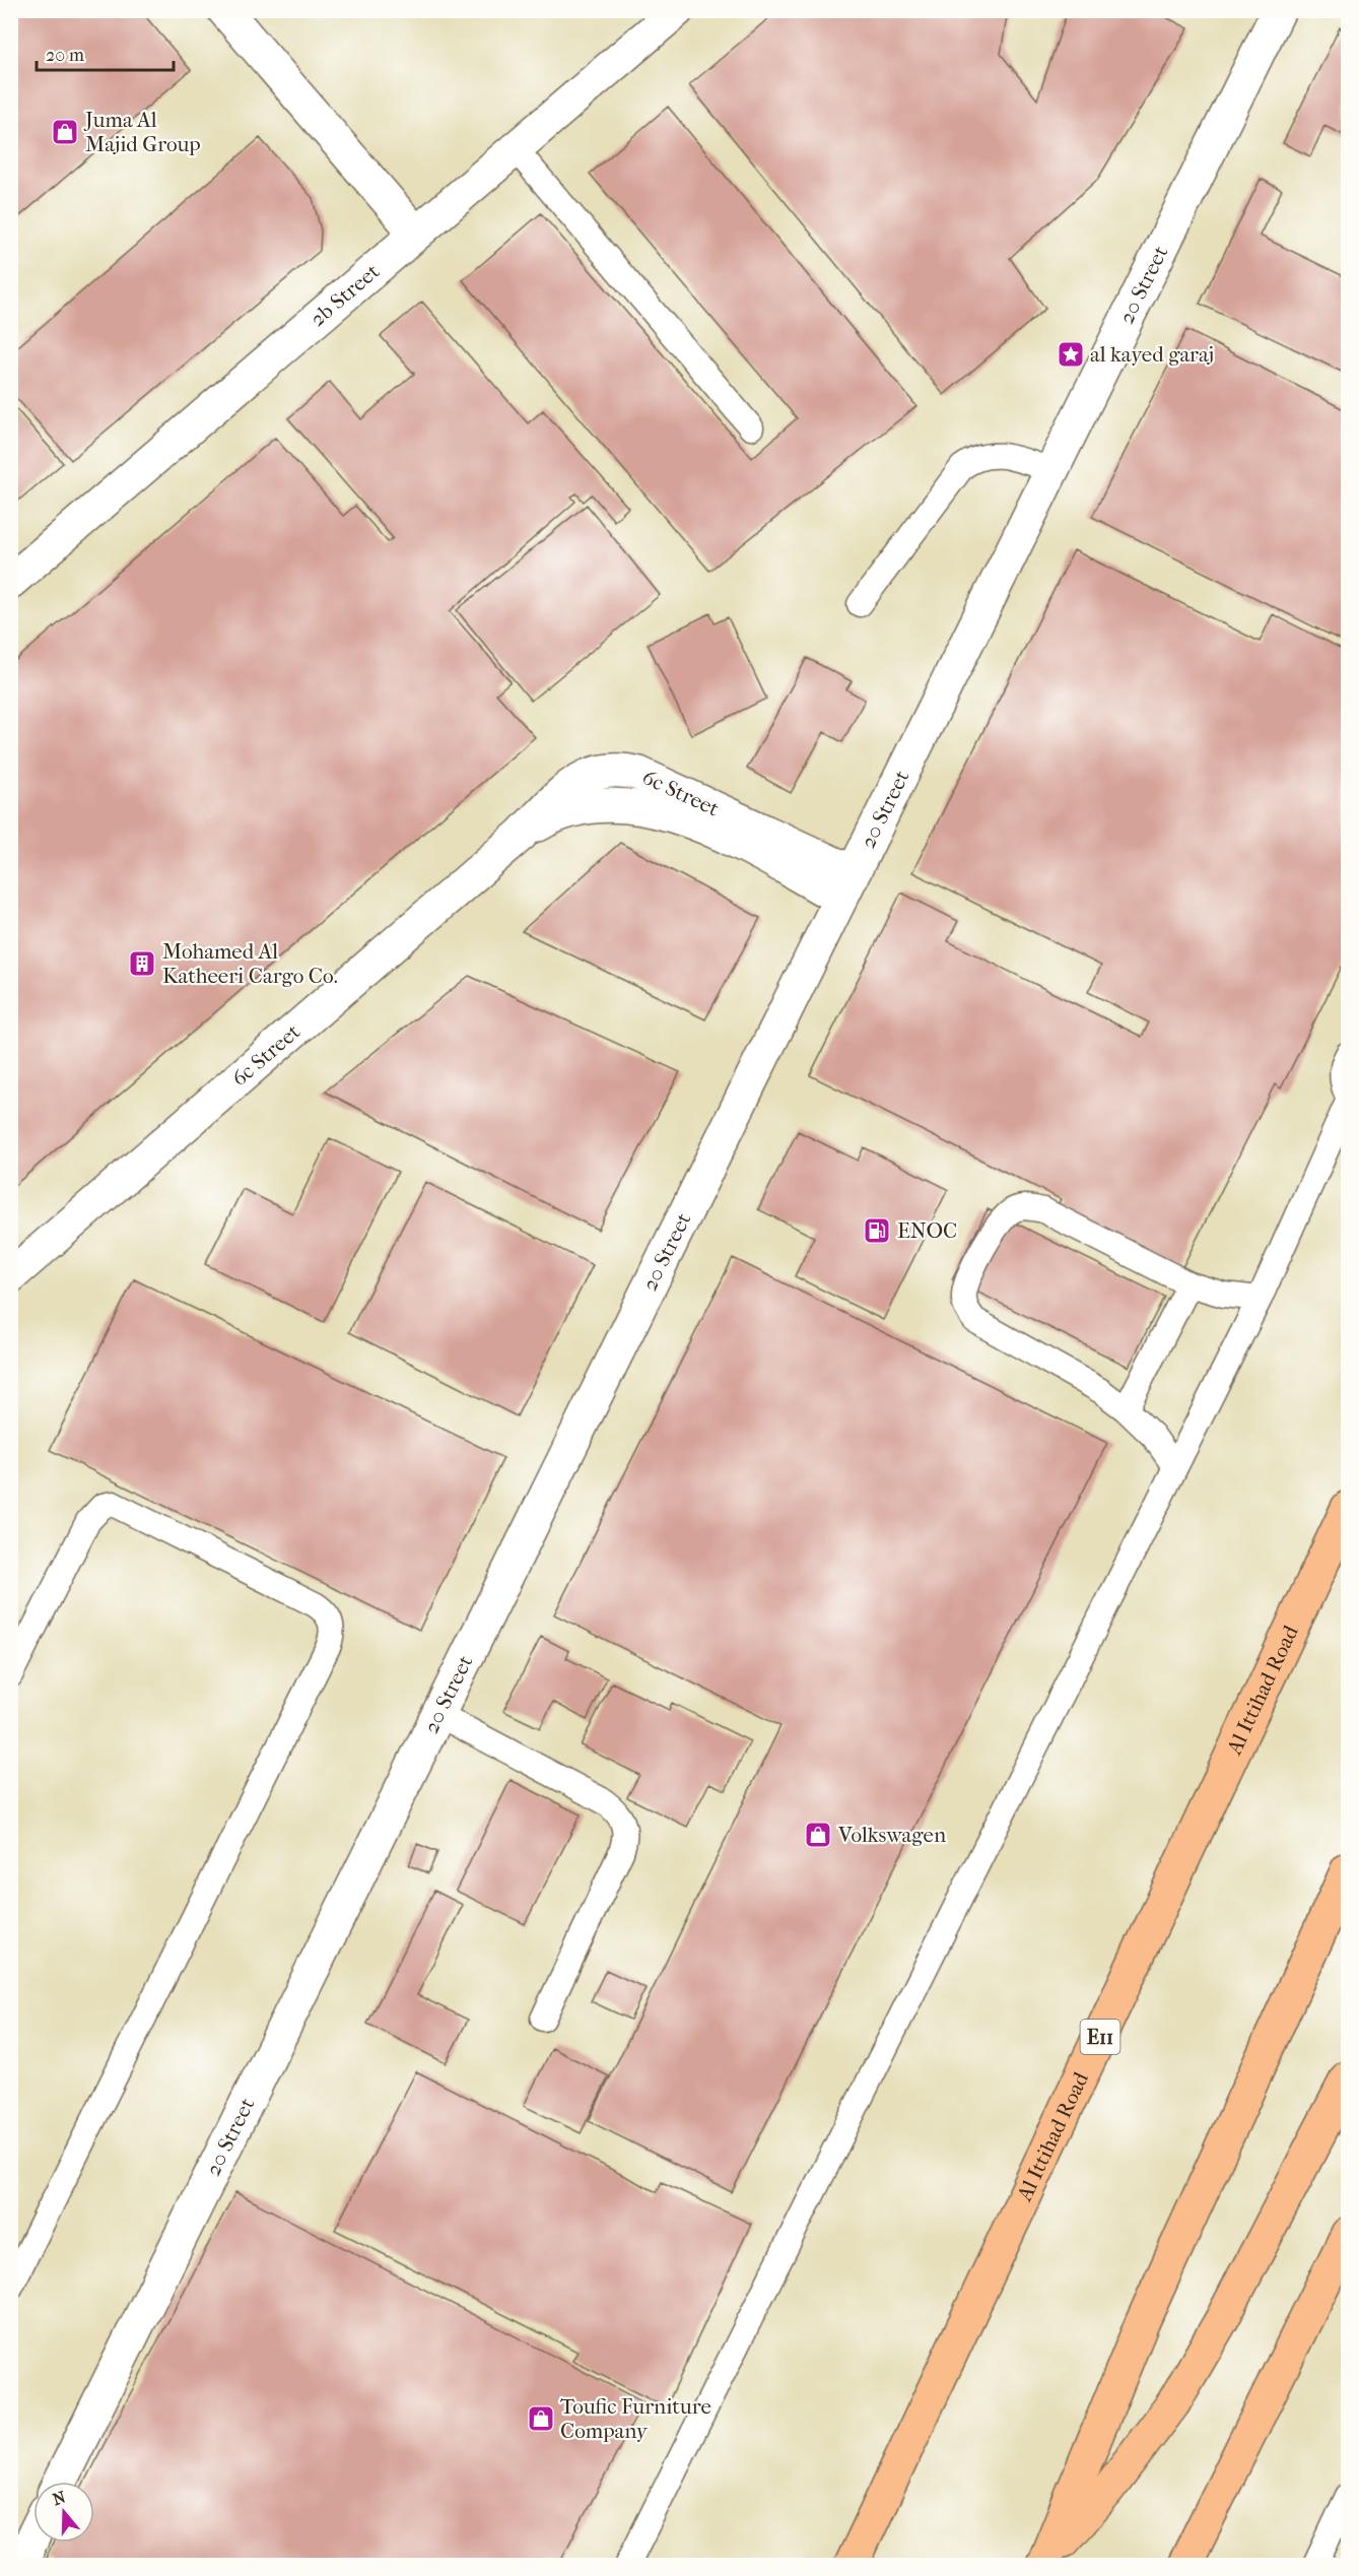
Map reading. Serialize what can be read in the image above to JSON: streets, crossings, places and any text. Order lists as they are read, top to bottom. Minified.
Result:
{"streets":{"main road":["Al Ittihad Road","E11"],"street":["20 Street","2b Street","6c Street"]},"crossings":[["20 Street","6c Street"]],"places":{"shop":["Juma Al Majid Group","Volkswagen","Toufic Furniture Company"],"place":["al kayed garaj"],"building":["Mohamed Al Katheeri Cargo Co."],"fuel station":["ENOC"]},"scale_bar":"20 m","north":"top"}
